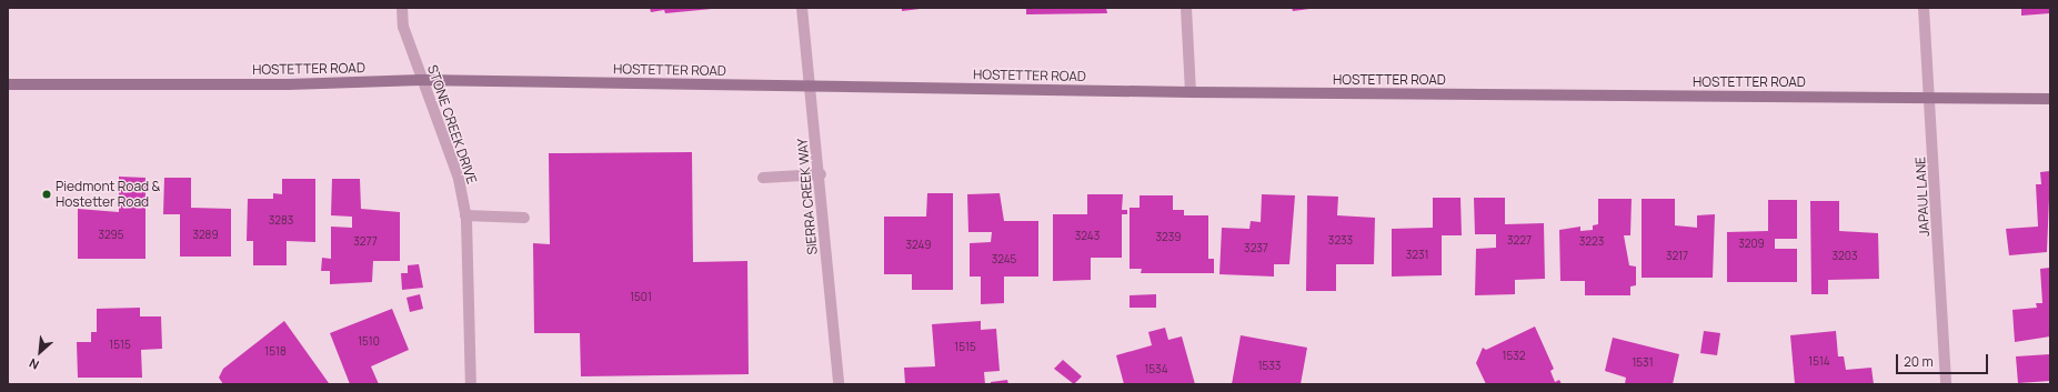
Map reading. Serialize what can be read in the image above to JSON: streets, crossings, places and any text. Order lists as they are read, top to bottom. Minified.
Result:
{"streets":{"main road":["HOSTETTER ROAD"],"street":["STONE CREEK DRIVE","SIERRA CREEK WAY","JAPAUL LANE"]},"crossings":[["HOSTETTER ROAD","STONE CREEK DRIVE"],["HOSTETTER ROAD","SIERRA CREEK WAY"],["HOSTETTER ROAD","JAPAUL LANE"]],"places":["Piedmont Road & Hostetter Road"],"house_numbers":["3283","3295","3289","3243","3239","3233","3227","3277","3223","3209","3249","3237","3231","3217","3203","3245","1501","1510","1515","1515","1518","1532","1514","1531","1533","1534"],"scale_bar":"20 m","north":"bottom left"}
